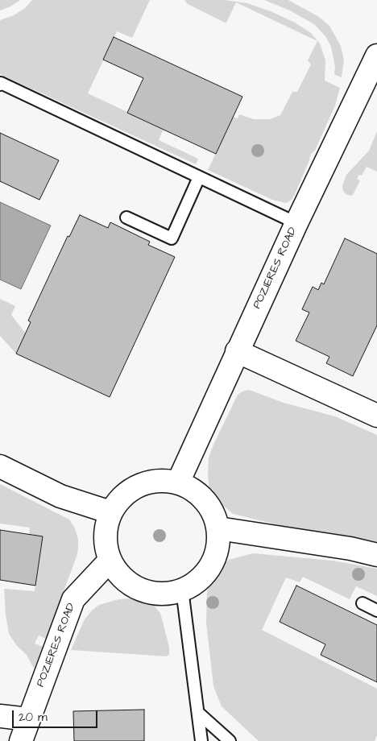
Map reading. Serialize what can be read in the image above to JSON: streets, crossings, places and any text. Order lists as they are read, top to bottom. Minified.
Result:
{"streets":{"street":["POZIERES ROAD"]},"scale_bar":"20 m"}
